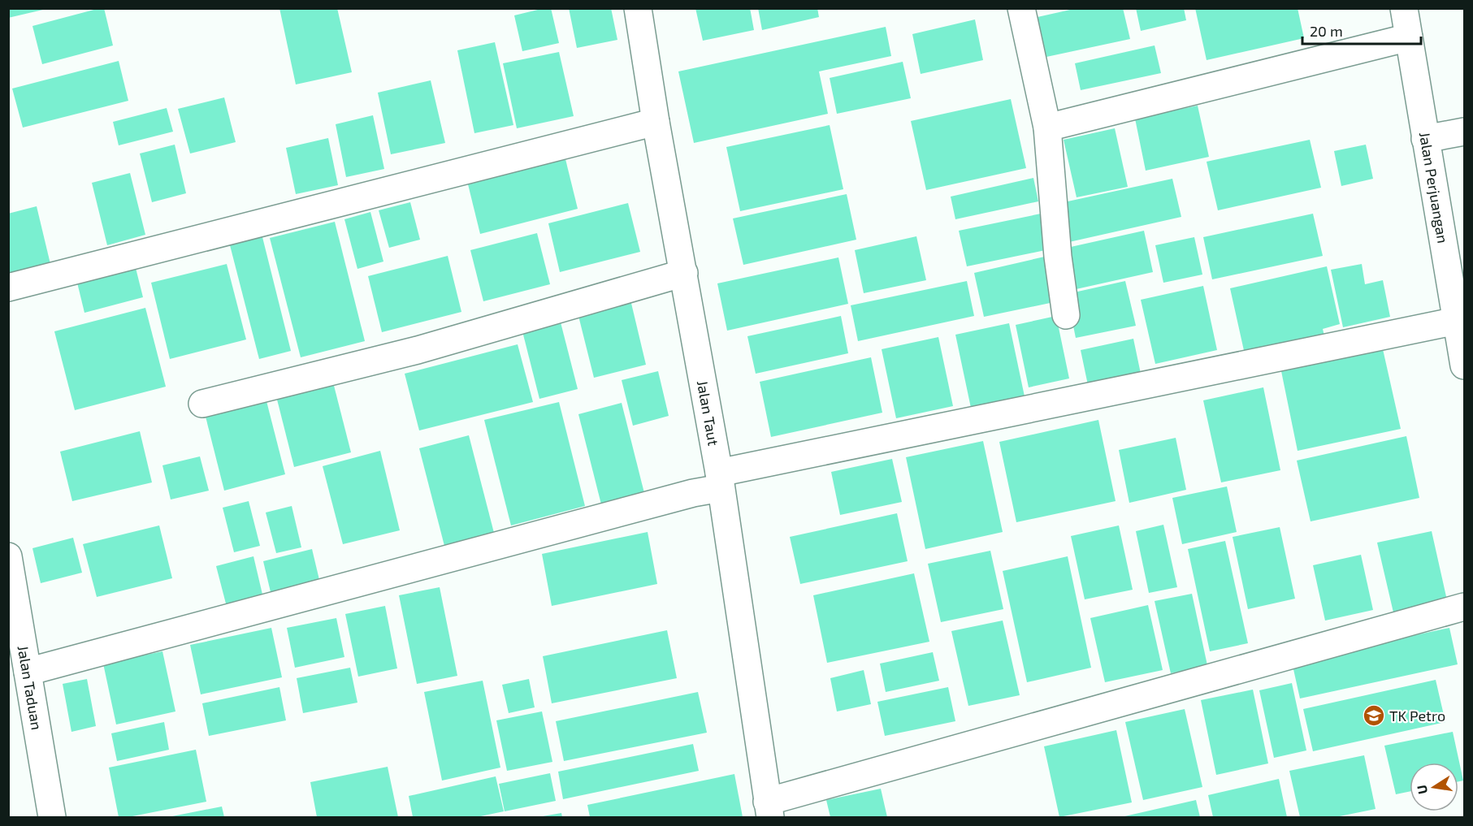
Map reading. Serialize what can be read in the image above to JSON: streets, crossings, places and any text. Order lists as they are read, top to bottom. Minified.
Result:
{"streets":{"street":["Jalan Perjuangan","Jalan Taut","Jalan Taduan"]},"places":{"school or university":["TK Petro"]},"scale_bar":"20 m","north":"left"}
